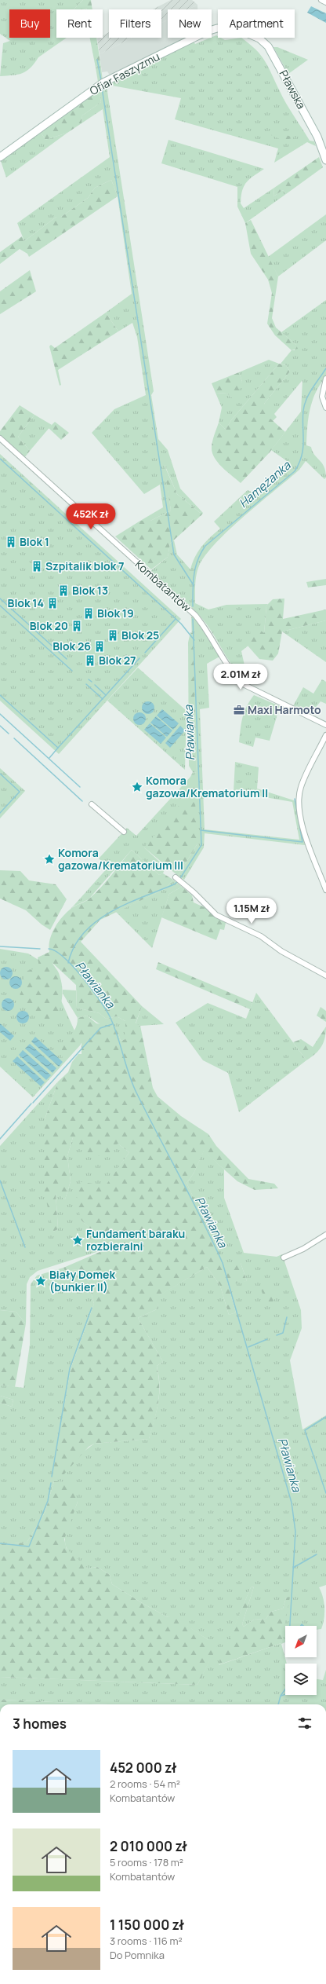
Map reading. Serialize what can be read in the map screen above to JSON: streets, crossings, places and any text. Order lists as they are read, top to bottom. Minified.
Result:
{"streets":{"street":["Ofiar Faszyzmu","Pławska","Kombatantów"]},"water":["Hamężanka","Pławianka"],"places":{"building":["Blok 1","Szpitalik blok 7","Blok 13","Blok 14","Blok 19","Blok 20","Blok 25","Blok 26","Blok 27"],"office":["Maxi Harmoto"],"place":["Komora gazowa/Krematorium II","Komora gazowa/Krematorium III","Fundament baraku rozbieralni","Biały Domek (bunkier II)"]},"north":"bottom left","page":{"chip":["Buy","Rent","Filters","New","Apartment"],"price":["452K zł","2.01M zł","1.15M zł"],"heading":"3 homes","list":[{"name":"452 000 zł","note":"2 rooms · 54 m² · Kombatantów"},{"name":"2 010 000 zł","note":"5 rooms · 178 m² · Kombatantów"},{"name":"1 150 000 zł","note":"3 rooms · 116 m² · Do Pomnika"}]}}
